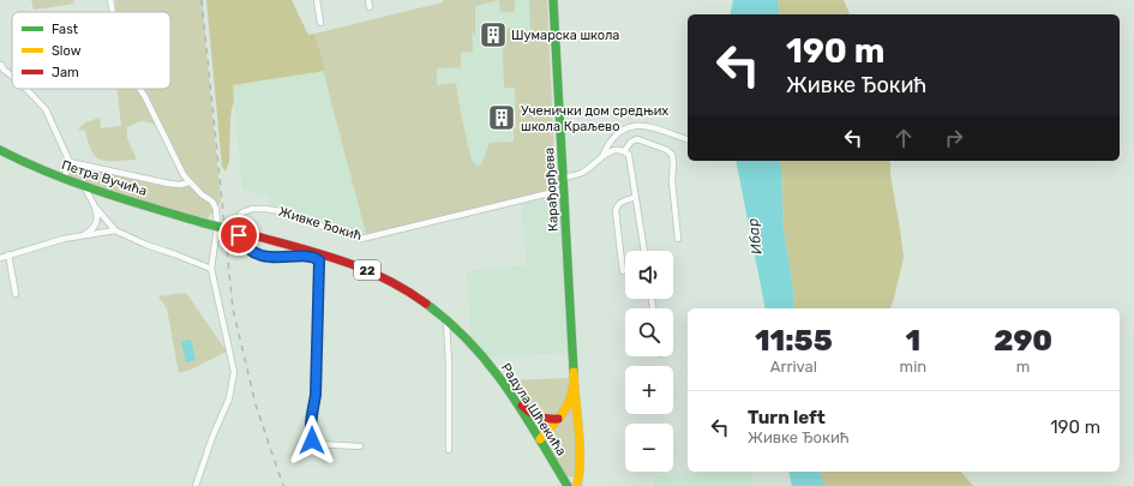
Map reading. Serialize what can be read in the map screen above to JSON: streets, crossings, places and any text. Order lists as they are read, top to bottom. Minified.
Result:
{"streets":{"main road":["Петра Вучића","Карађорђева","22","Радула Шћекића"],"street":["Живке Ђокић"]},"crossings":[["Петра Вучића","Радула Шћекића"],["Карађорђева","Живке Ђокић"],["Карађорђева","Радула Шћекића"]],"water":["Ибар"],"places":{"building":["Шумарска школа","Ученички дом средњих школа Краљево"]},"legend":["Fast","Slow","Jam"],"page":{"turn":["190 m","Живке Ђокић"],"map_buttons":["+","−"],"eta":["11:55","Arrival","1","min","290","m"],"list":[{"name":"Turn left","note":"Живке Ђокић","value":"190 m"}]}}
